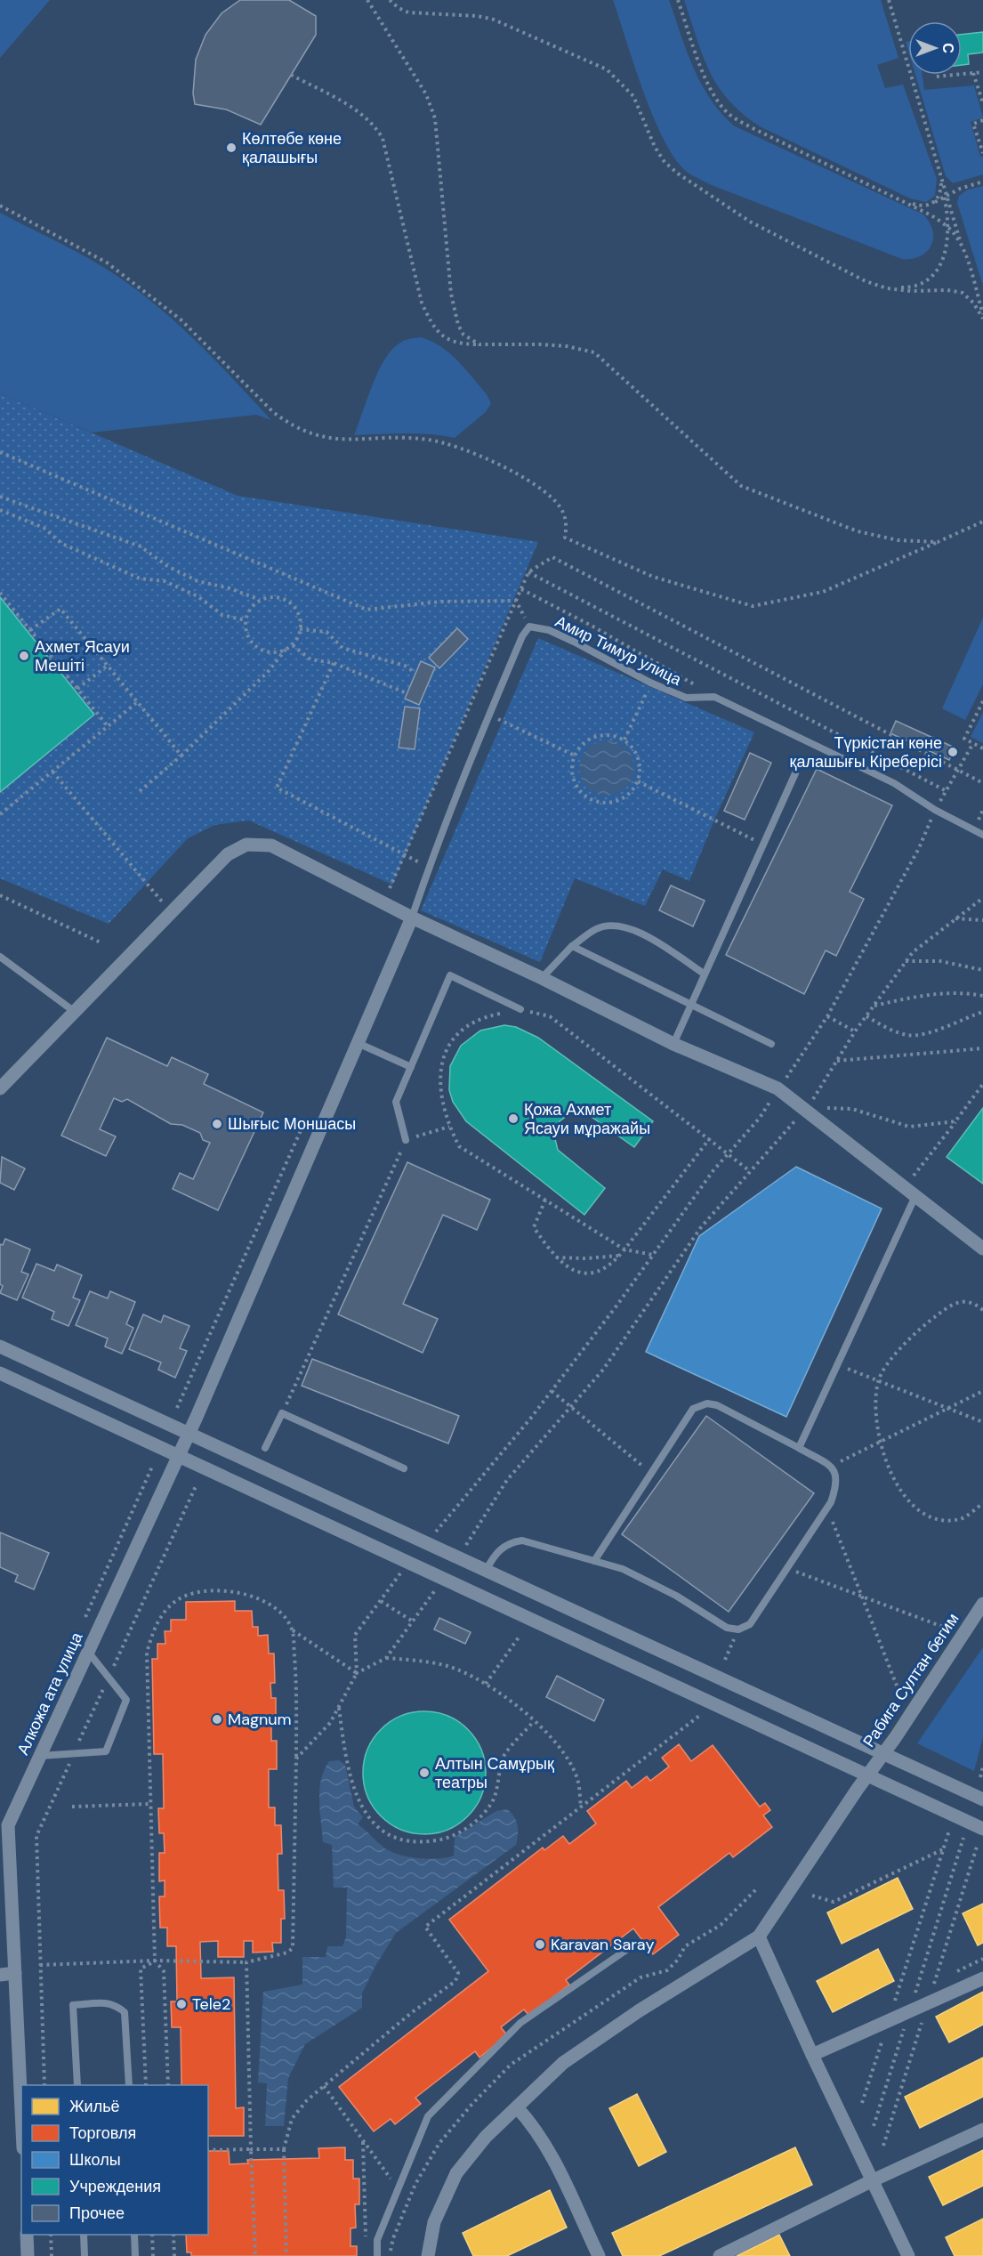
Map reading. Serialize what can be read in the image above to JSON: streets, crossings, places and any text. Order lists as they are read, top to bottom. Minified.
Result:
{"streets":{"street":["Рабига Султан бегим","Алкожа ата улица"],"lane":["Амир Тимур улица"]},"crossings":[["Амир Тимур улица","Алкожа ата улица"]],"places":["Көлтөбе көне қалашығы","Ахмет Ясауи Мешіті","Түркістан көне қалашығы Кіреберісі","Қожа Ахмет Ясауи мұражайы","Шығыс Моншасы","Magnum","Алтын Самұрық театры","Karavan Saray","Tele2"],"legend":["Жильё","Торговля","Школы","Учреждения","Прочее"],"north":"right"}
